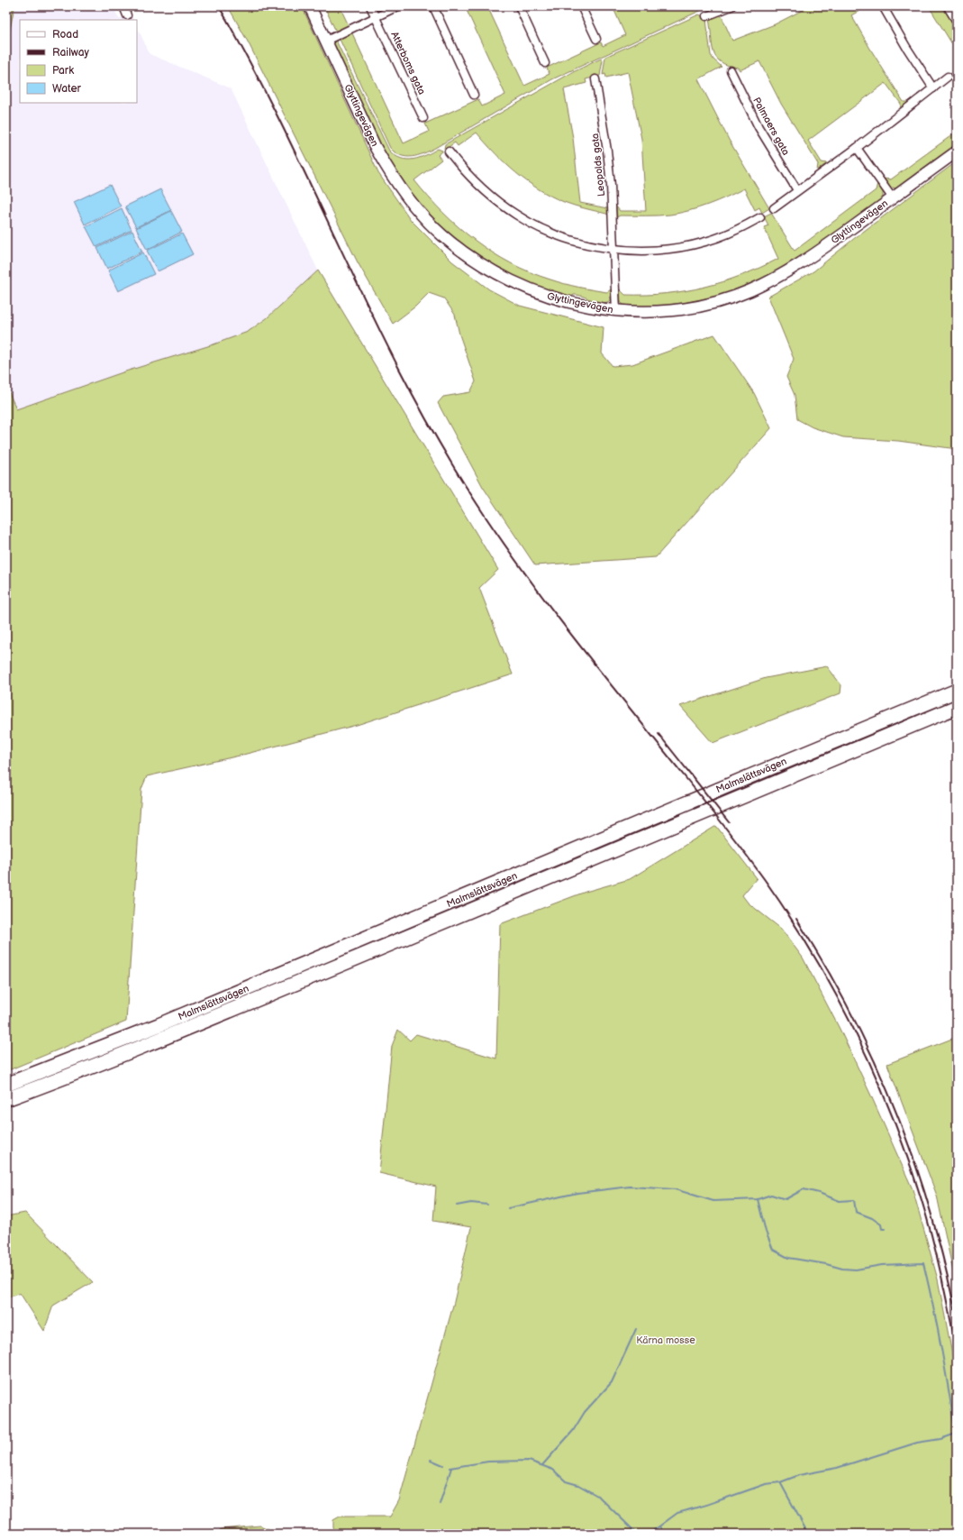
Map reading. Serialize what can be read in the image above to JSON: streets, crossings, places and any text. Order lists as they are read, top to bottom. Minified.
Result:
{"streets":{"highway":["Malmslättsvägen"],"street":["Atterboms gata","Glyttingevägen","Palmaers gata","Leopolds gata"]},"crossings":[["Glyttingevägen","Leopolds gata"]],"parks":["Kärna mosse"],"legend":["Road","Railway","Park","Water"]}
